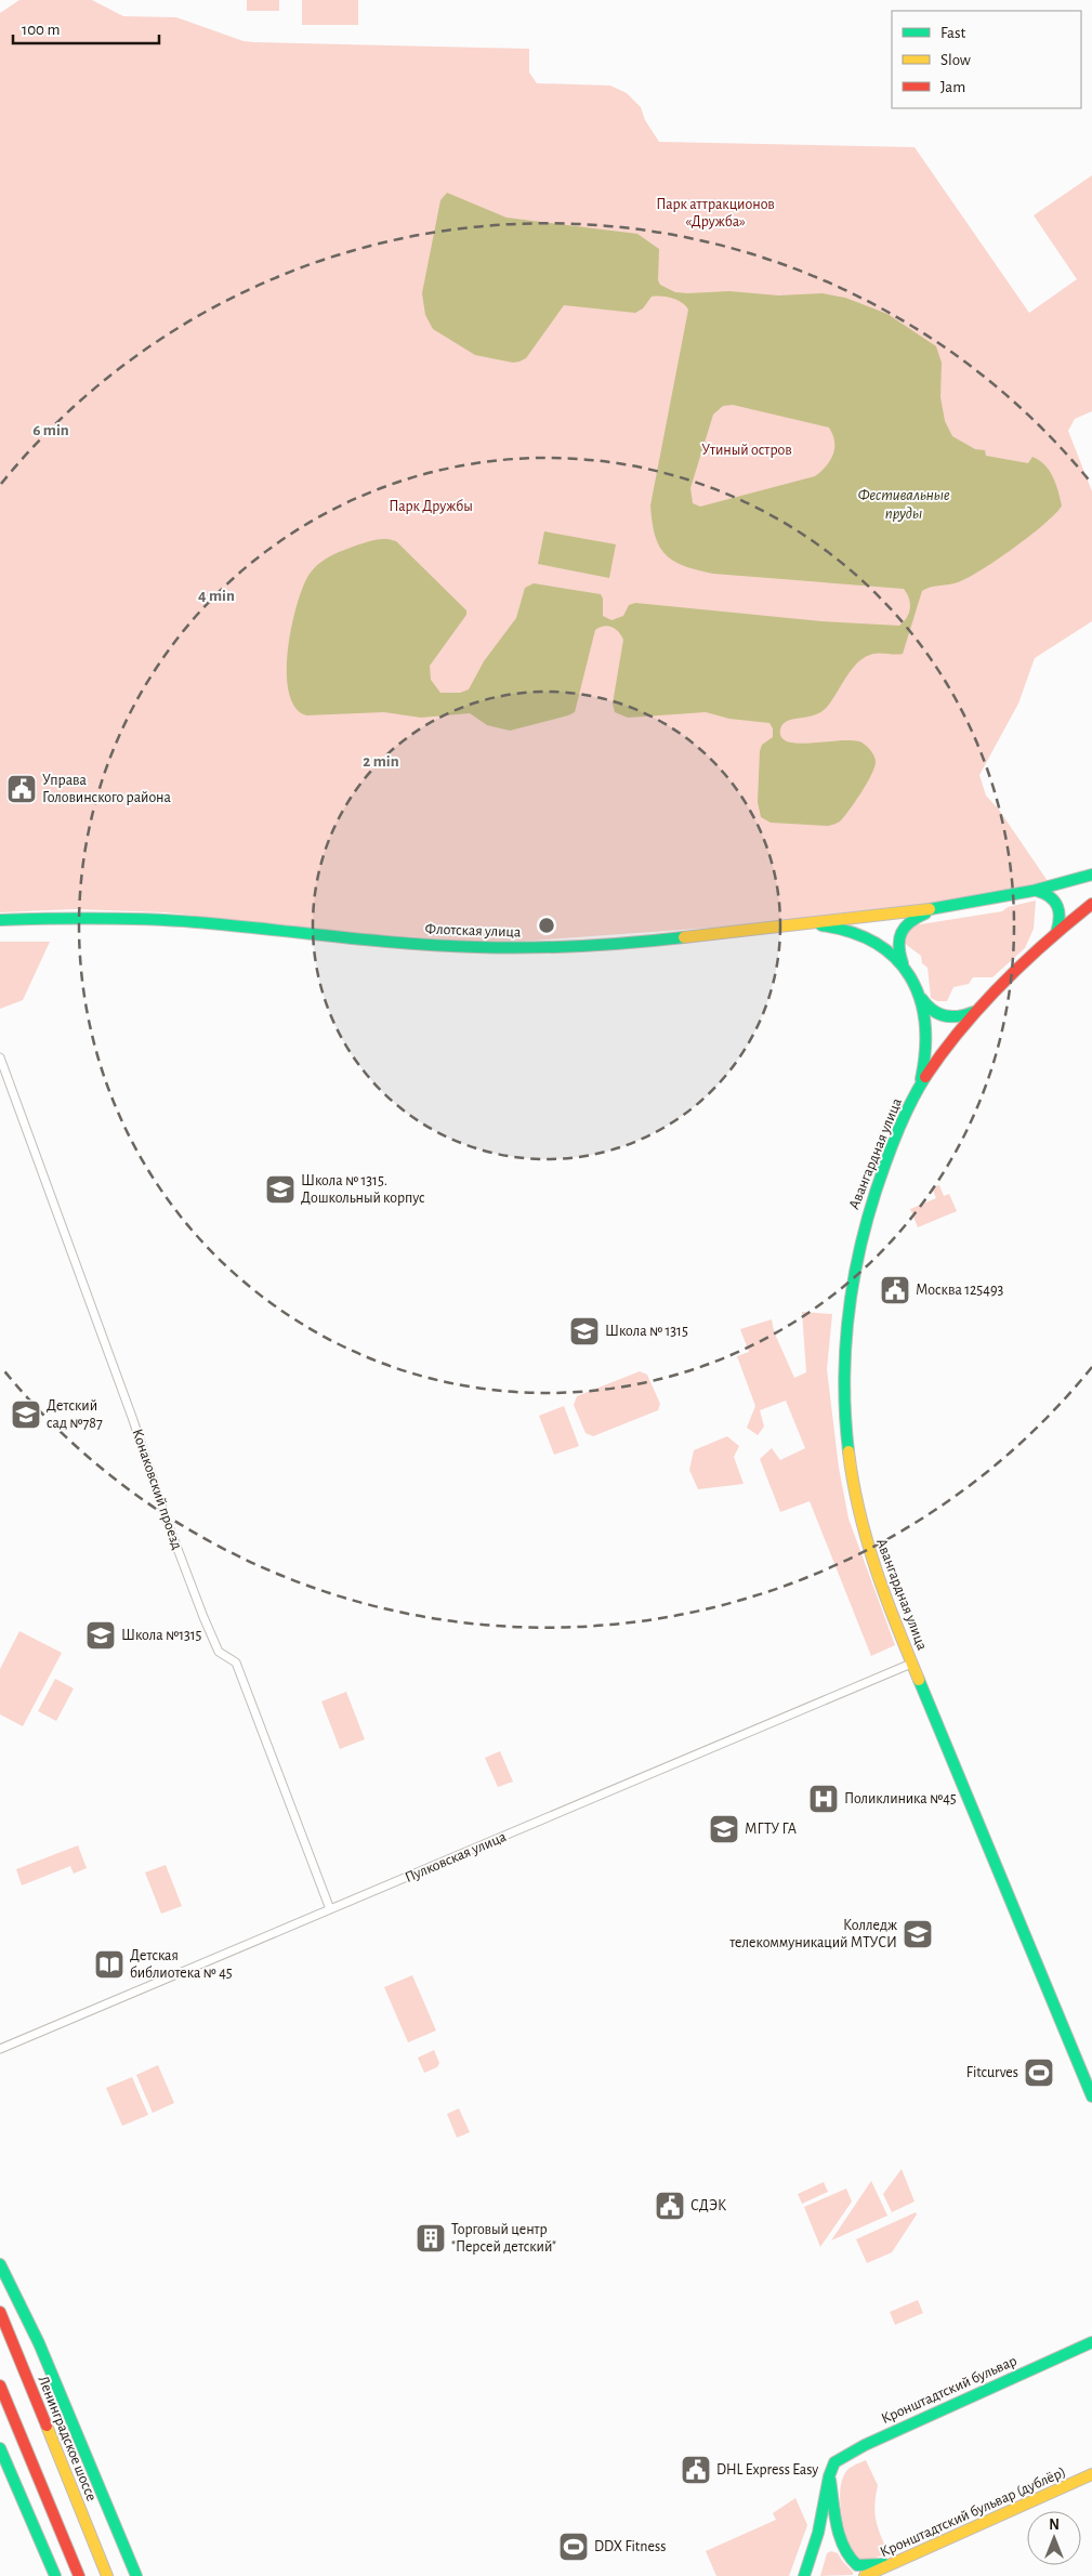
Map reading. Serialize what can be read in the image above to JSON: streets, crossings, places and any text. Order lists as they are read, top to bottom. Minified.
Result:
{"streets":{"main road":["Флотская улица","Авангардная улица","Кронштадтский бульвар","Ленинградское шоссе","Кронштадтский бульвар (дублёр)"],"street":["Конаковский проезд","Пулковская улица"]},"crossings":[["Флотская улица","Авангардная улица"],["Авангардная улица","Пулковская улица"],["Конаковский проезд","Пулковская улица"]],"water":["Фестивальные пруды"],"parks":["Парк аттракционов «Дружба»","Утиный остров","Парк Дружбы"],"places":{"public building":["Управа Головинского района","Москва 125493","СДЭК","DHL Express Easy"],"school or university":["Школа № 1315. Дошкольный корпус","Школа № 1315","Детский сад №787","Школа №1315","МГТУ ГА","Колледж телекоммуникаций МТУСИ"],"hospital":["Поликлиника №45"],"library":["Детская библиотека № 45"],"sports":["Fitcurves","DDX Fitness"],"building":["Торговый центр \"Персей детский\""]},"legend":["Fast","Slow","Jam"],"scale_bar":"100 m","north":"top","rings":["6 min","4 min","2 min"]}
